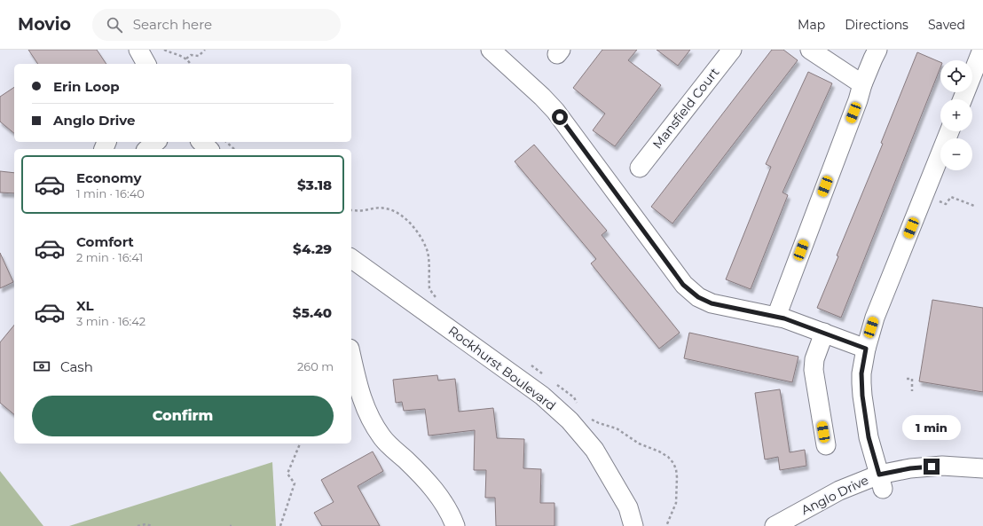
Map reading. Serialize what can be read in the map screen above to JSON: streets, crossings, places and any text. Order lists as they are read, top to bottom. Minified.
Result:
{"streets":{"street":["Mansfield Court","Rockhurst Boulevard","Anglo Drive"]},"page":{"header":"Movio","search":"Search here","nav":["Map","Directions","Saved"],"map_buttons":["+","−"],"banner":["Erin Loop","Anglo Drive"],"list":[{"name":"Economy","note":"1 min · 16:40","value":"$3.18"},{"name":"Comfort","note":"2 min · 16:41","value":"$4.29"},{"name":"XL","note":"3 min · 16:42","value":"$5.40"}],"pay":["Cash","260 m"],"buttons":"Confirm","bubble":"1 min"}}
